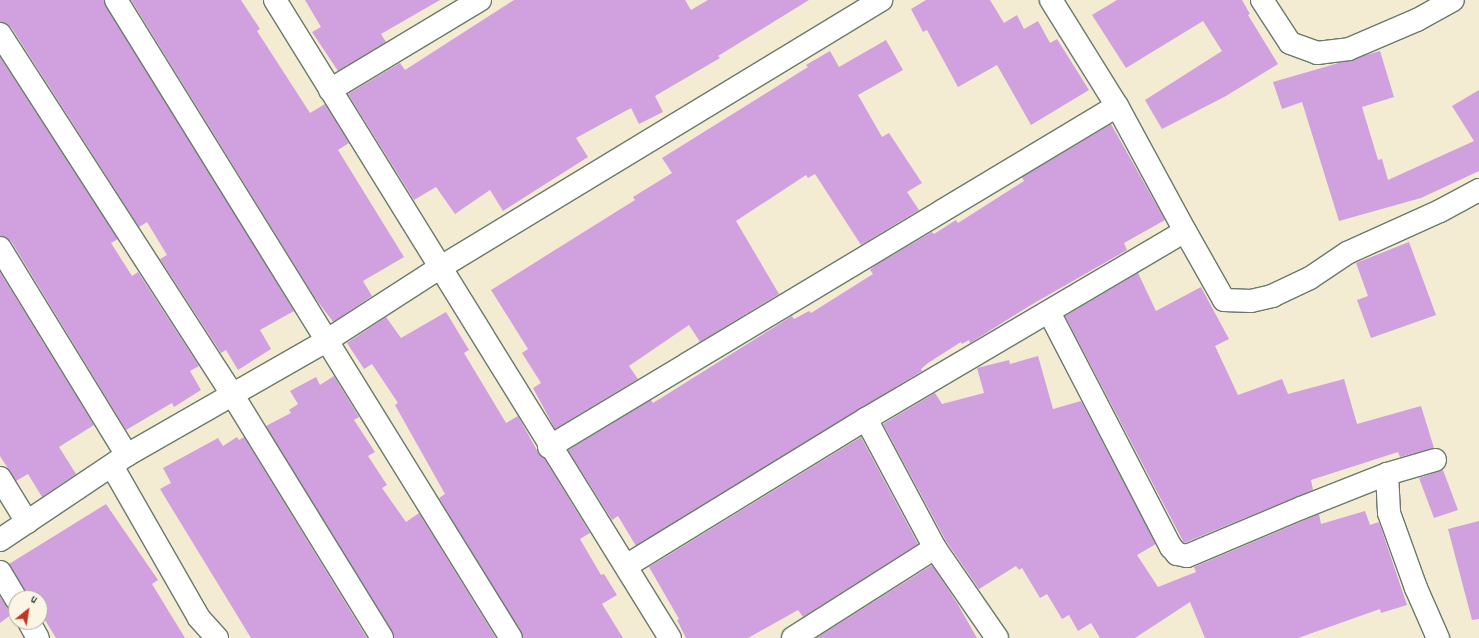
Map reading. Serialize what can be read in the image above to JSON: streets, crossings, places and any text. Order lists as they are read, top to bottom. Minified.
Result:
{"north":"top right"}
